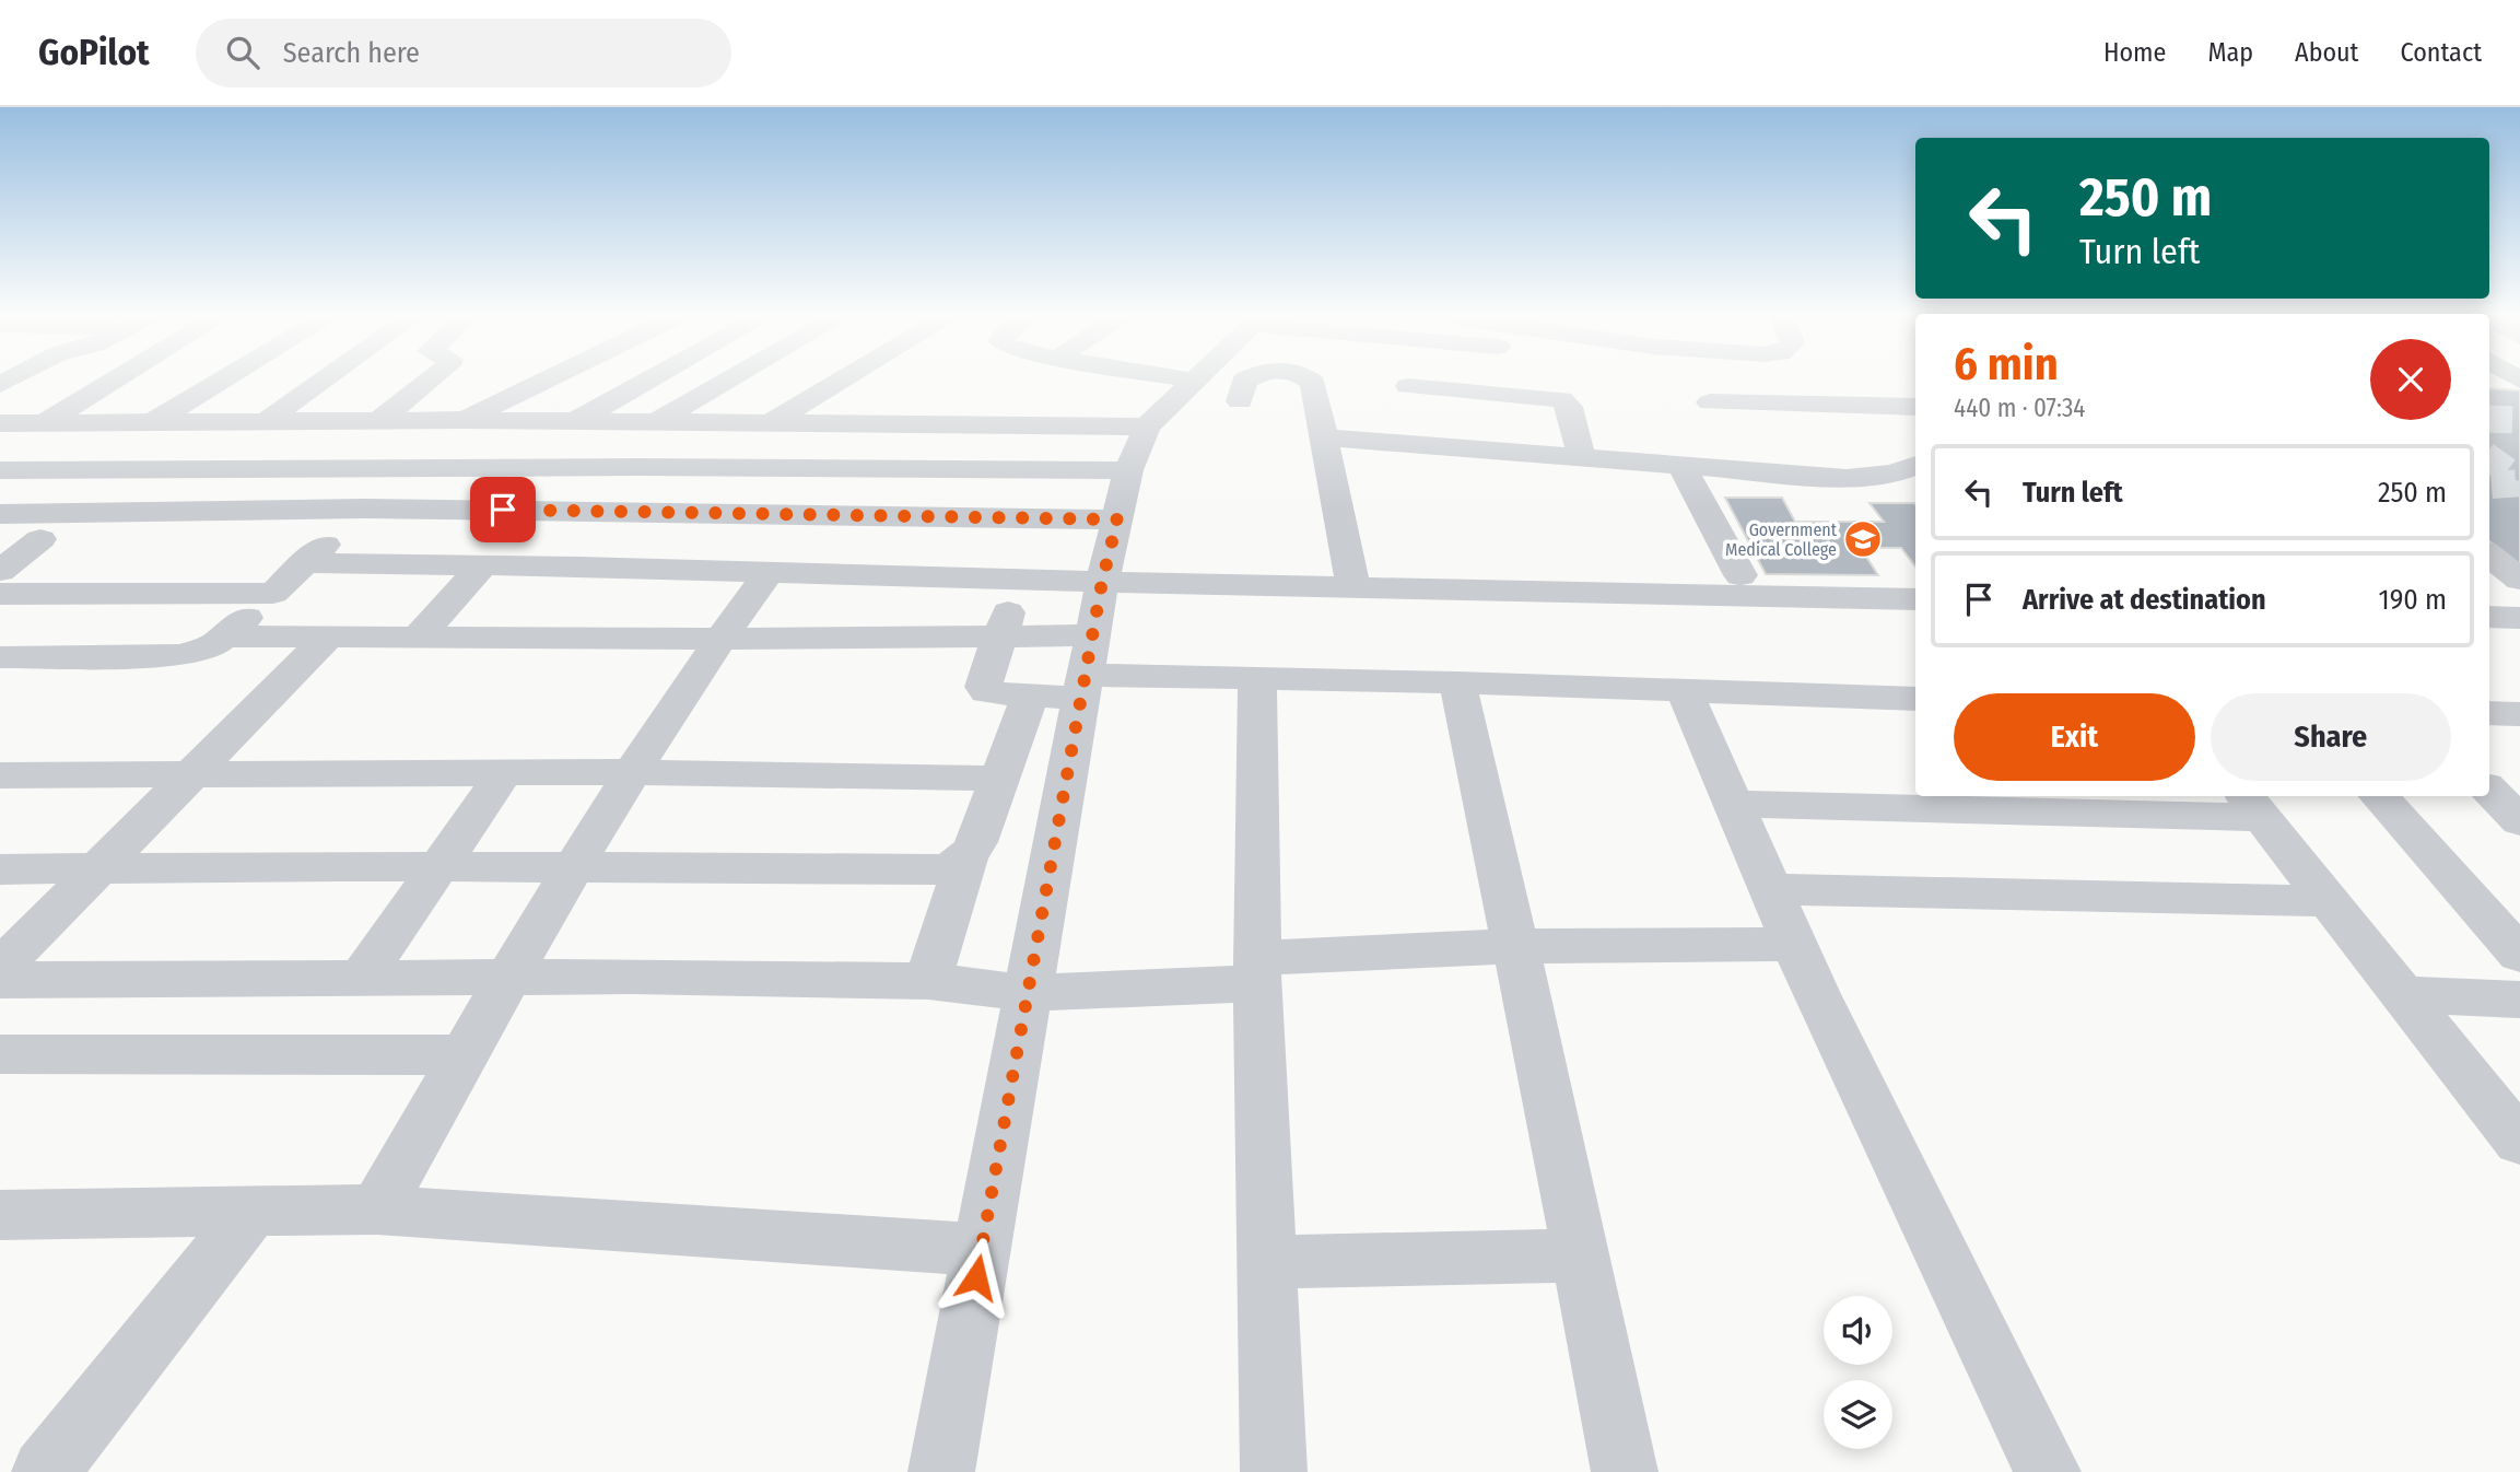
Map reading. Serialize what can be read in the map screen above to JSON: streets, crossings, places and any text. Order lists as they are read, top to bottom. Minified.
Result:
{"places":{"school or university":["Government Medical College"]},"page":{"header":"GoPilot","search":"Search here","nav":["Home","Map","About","Contact"],"turn":["250 m","Turn left"],"heading":["6 min","440 m · 07:34"],"list":[{"name":"Turn left","value":"250 m"},{"name":"Arrive at destination","value":"190 m"}],"buttons":["Exit","Share"]}}
